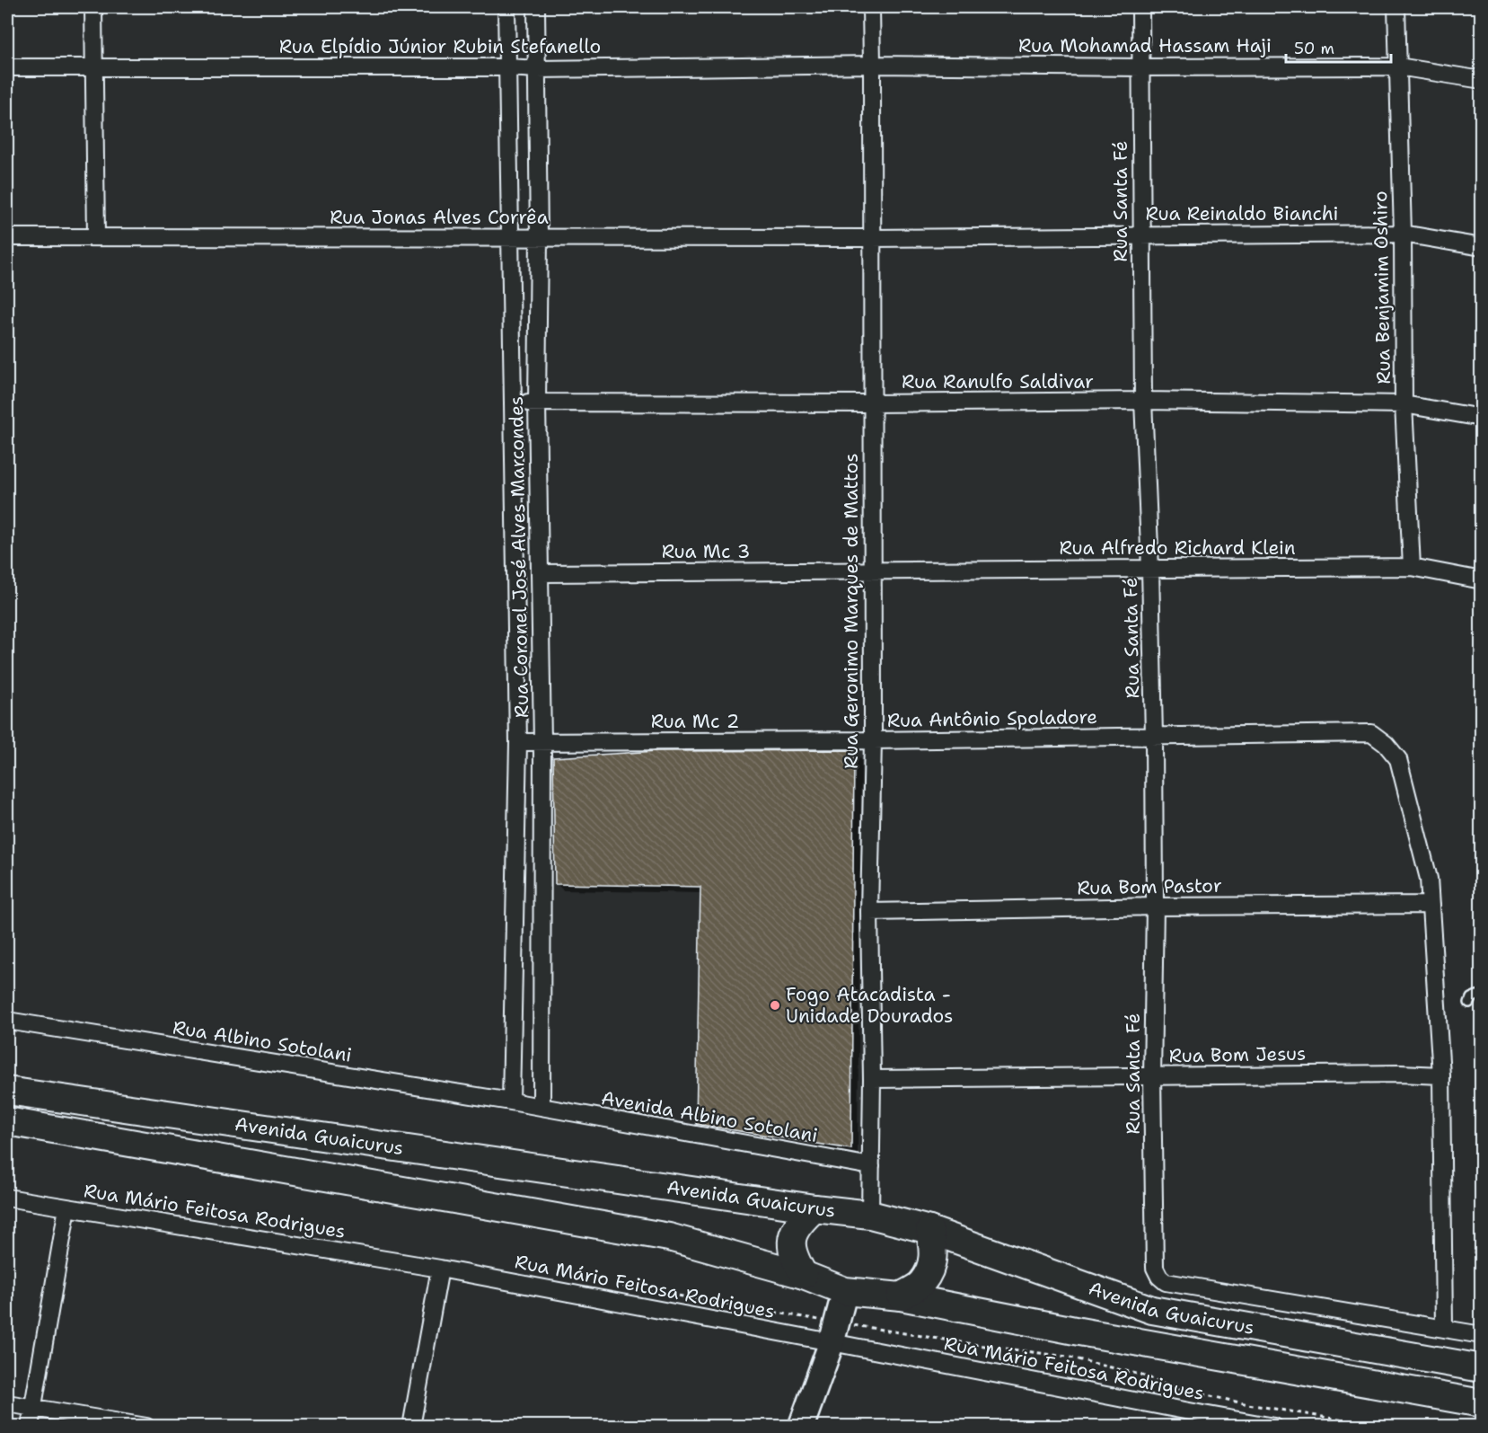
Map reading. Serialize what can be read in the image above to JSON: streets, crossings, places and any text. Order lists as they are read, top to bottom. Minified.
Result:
{"streets":{"main road":["Avenida Guaicurus"],"street":["Rua Mohamad Hassam Haji","Rua Elpídio Júnior Rubin Stefanello","Rua Santa Fé","Rua Reinaldo Bianchi","Rua Jonas Alves Corrêa","Rua Benjamim Oshiro","Rua Ranulfo Saldivar","Rua Alfredo Richard Klein","Rua Mc 3","Rua Coronel José Alves Marcondes","Rua Geronimo Marques de Mattos","Rua Antônio Spoladore","Rua Mc 2","Rua Bom Pastor","Rua Albino Sotolani","Rua Bom Jesus","Avenida Albino Sotolani","Rua Mário Feitosa Rodrigues"]},"crossings":[["Rua Mohamad Hassam Haji","Rua Elpídio Júnior Rubin Stefanello"],["Rua Mohamad Hassam Haji","Rua Santa Fé"],["Rua Mohamad Hassam Haji","Rua Benjamim Oshiro"],["Rua Mohamad Hassam Haji","Rua Geronimo Marques de Mattos"],["Rua Elpídio Júnior Rubin Stefanello","Rua Coronel José Alves Marcondes"],["Rua Elpídio Júnior Rubin Stefanello","Rua Geronimo Marques de Mattos"],["Rua Santa Fé","Rua Reinaldo Bianchi"],["Rua Santa Fé","Rua Ranulfo Saldivar"],["Rua Santa Fé","Rua Alfredo Richard Klein"],["Rua Santa Fé","Rua Antônio Spoladore"],["Rua Santa Fé","Rua Bom Pastor"],["Rua Santa Fé","Rua Bom Jesus"],["Rua Reinaldo Bianchi","Rua Jonas Alves Corrêa"],["Rua Reinaldo Bianchi","Rua Benjamim Oshiro"],["Rua Reinaldo Bianchi","Rua Geronimo Marques de Mattos"],["Rua Jonas Alves Corrêa","Rua Coronel José Alves Marcondes"],["Rua Jonas Alves Corrêa","Rua Geronimo Marques de Mattos"],["Rua Benjamim Oshiro","Rua Ranulfo Saldivar"],["Rua Benjamim Oshiro","Rua Alfredo Richard Klein"],["Rua Ranulfo Saldivar","Rua Coronel José Alves Marcondes"],["Rua Ranulfo Saldivar","Rua Geronimo Marques de Mattos"],["Rua Alfredo Richard Klein","Rua Mc 3"],["Rua Alfredo Richard Klein","Rua Geronimo Marques de Mattos"],["Rua Mc 3","Rua Coronel José Alves Marcondes"],["Rua Mc 3","Rua Geronimo Marques de Mattos"],["Rua Coronel José Alves Marcondes","Rua Mc 2"],["Rua Coronel José Alves Marcondes","Rua Albino Sotolani"],["Rua Coronel José Alves Marcondes","Avenida Albino Sotolani"],["Rua Geronimo Marques de Mattos","Rua Antônio Spoladore"],["Rua Geronimo Marques de Mattos","Rua Mc 2"],["Rua Geronimo Marques de Mattos","Rua Bom Pastor"],["Rua Geronimo Marques de Mattos","Rua Bom Jesus"],["Rua Geronimo Marques de Mattos","Avenida Albino Sotolani"],["Rua Geronimo Marques de Mattos","Avenida Guaicurus"],["Rua Antônio Spoladore","Rua Mc 2"],["Rua Antônio Spoladore","Rua Bom Pastor"],["Rua Albino Sotolani","Avenida Albino Sotolani"]],"places":["Fogo Atacadista - Unidade Dourados"],"scale_bar":"50 m"}
